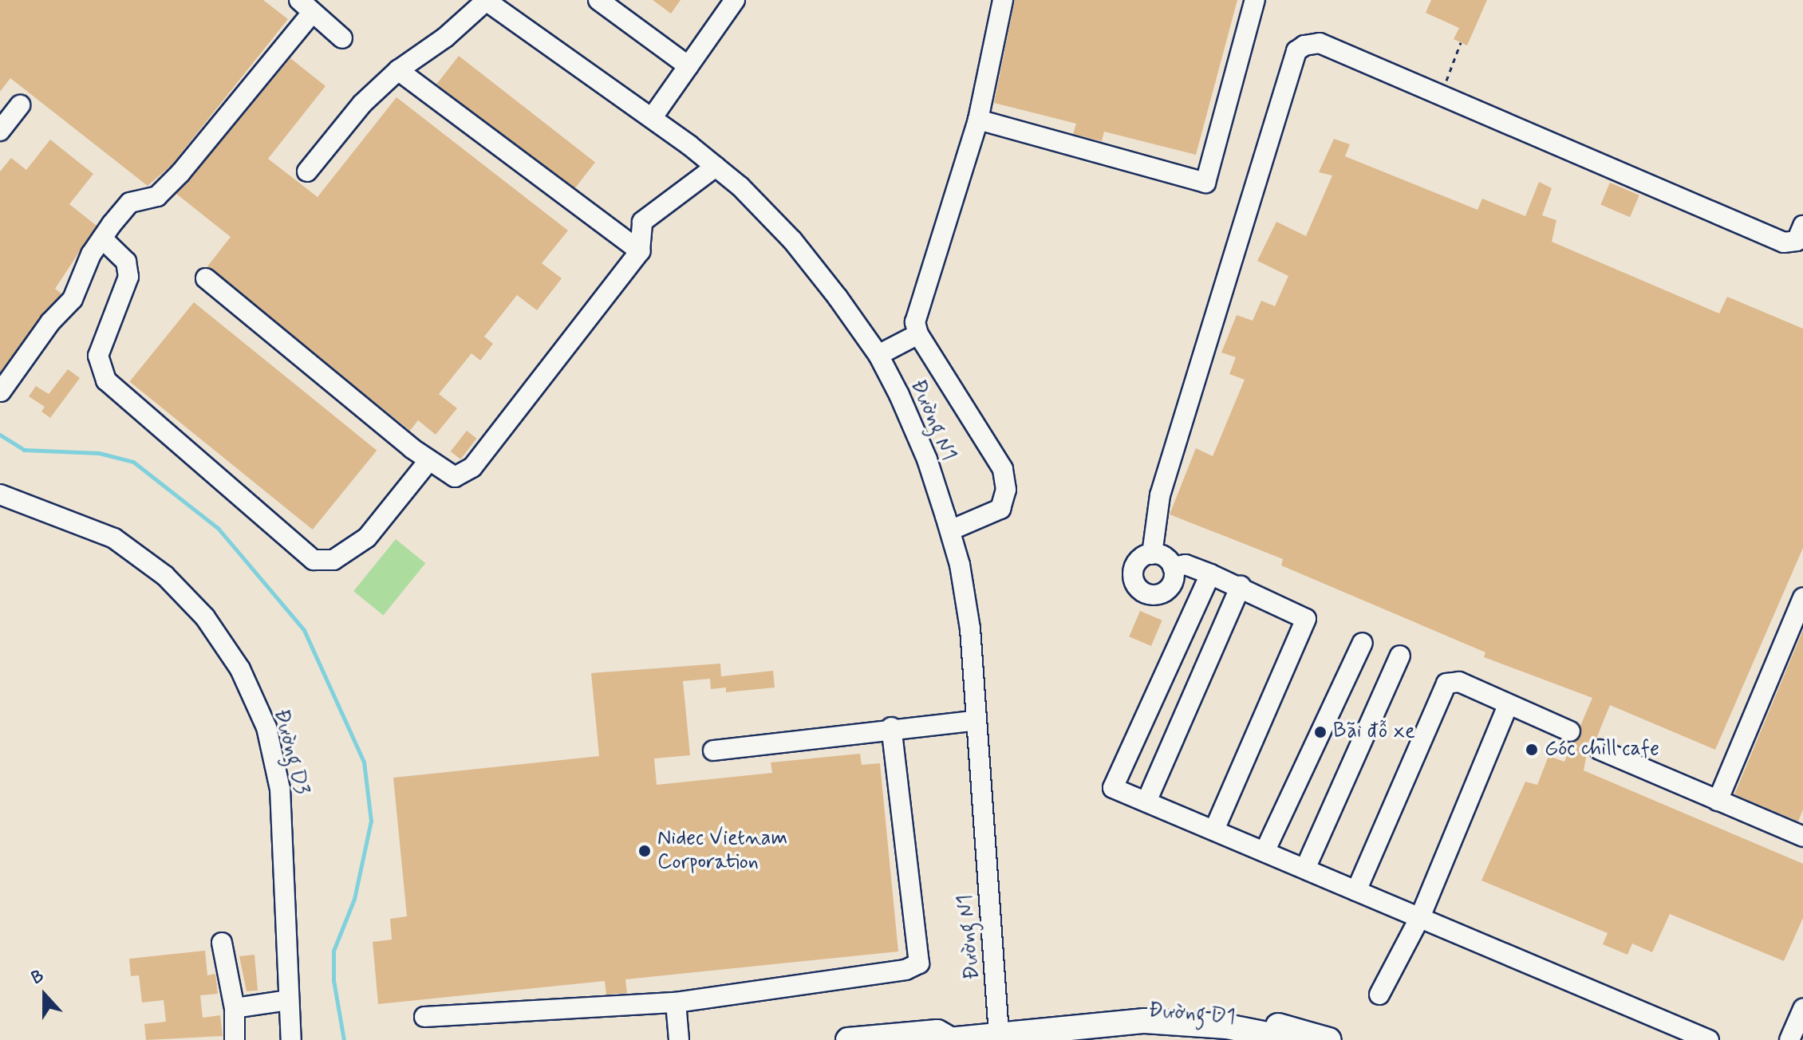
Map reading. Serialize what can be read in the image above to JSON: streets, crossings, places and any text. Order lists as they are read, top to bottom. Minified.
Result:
{"streets":{"main road":["Đường D1"],"street":["Đường N1","Đường D3"]},"crossings":[["Đường N1","Đường D1"]],"places":["Bãi đỗ xe","Góc chill cafe","Nidec Vietnam Corporation"],"north":"top"}
